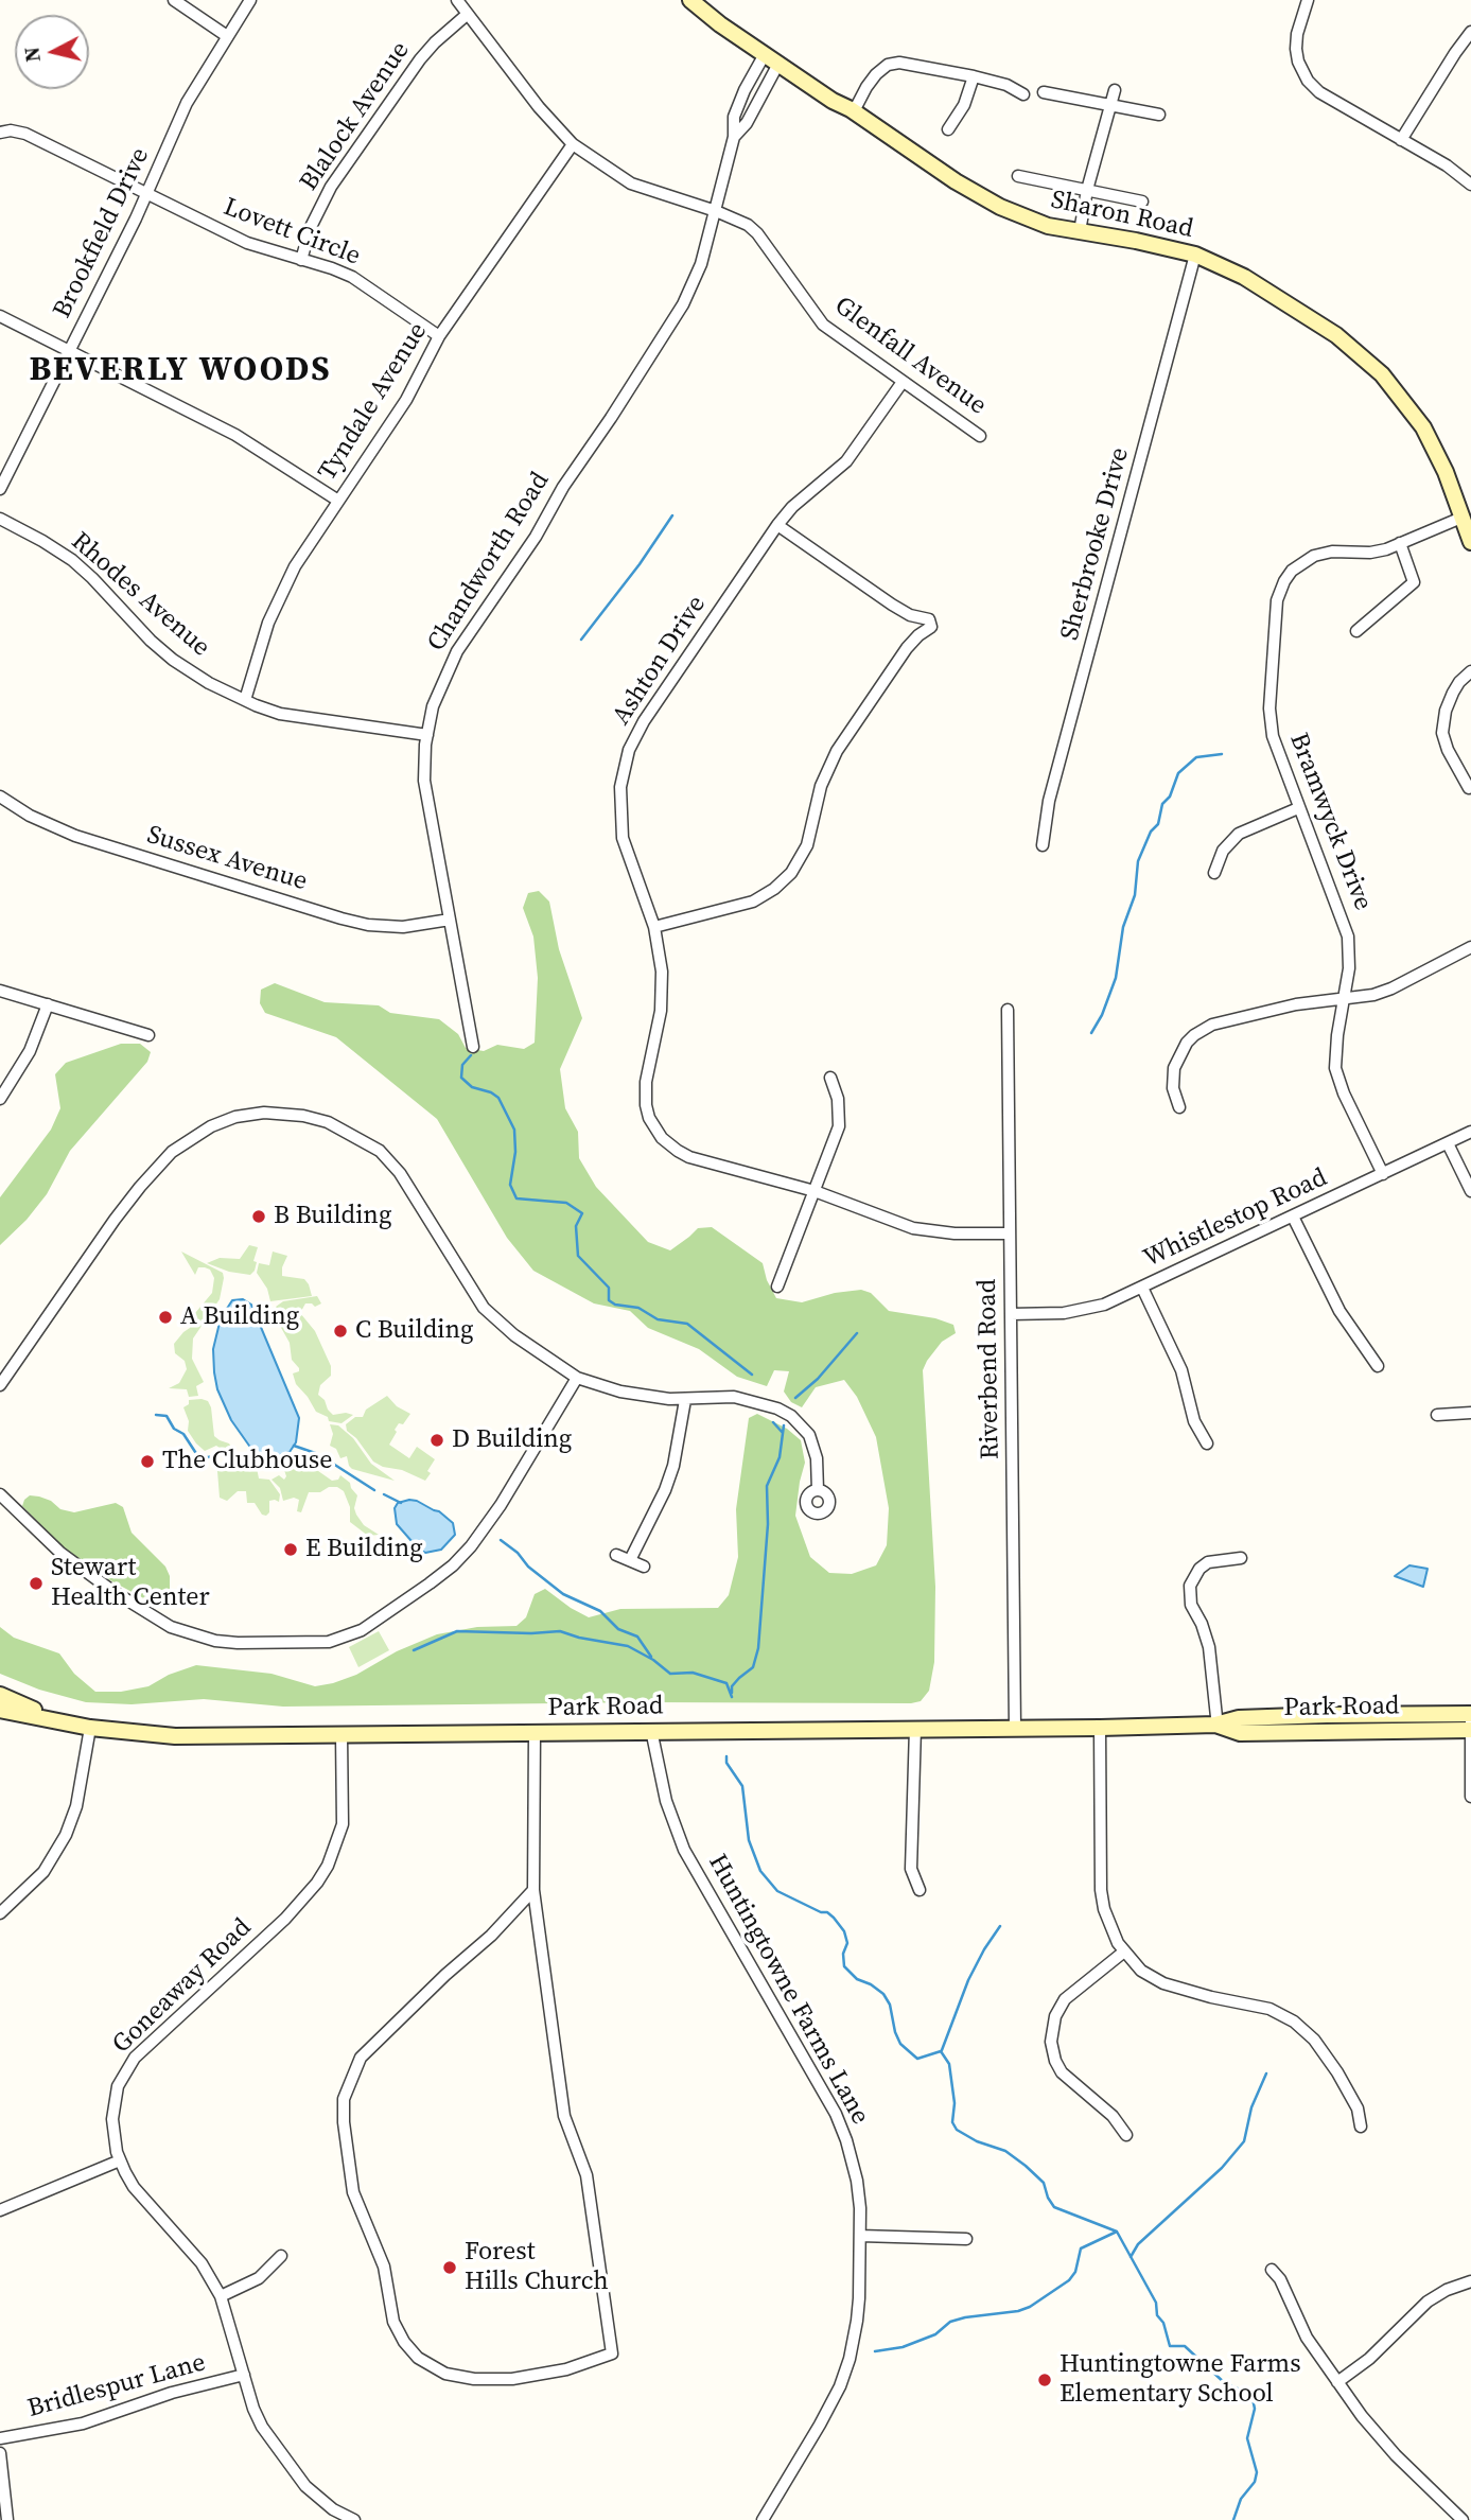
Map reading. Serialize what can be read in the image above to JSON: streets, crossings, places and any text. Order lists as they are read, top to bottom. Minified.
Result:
{"streets":{"main road":["Sharon Road","Park Road"],"street":["Blalock Avenue","Lovett Circle","Brookfield Drive","Glenfall Avenue","Tyndale Avenue","Sherbrooke Drive","Chandworth Road","Rhodes Avenue","Ashton Drive","Bramwyck Drive","Sussex Avenue","Whistlestop Road","Riverbend Road","Goneaway Road","Huntingtowne Farms Lane","Bridlespur Lane"]},"crossings":[["Blalock Avenue","Lovett Circle"],["Blalock Avenue","Glenfall Avenue"],["Sharon Road","Sherbrooke Drive"],["Sharon Road","Chandworth Road"],["Sharon Road","Bramwyck Drive"],["Lovett Circle","Brookfield Drive"],["Lovett Circle","Tyndale Avenue"],["Glenfall Avenue","Tyndale Avenue"],["Glenfall Avenue","Chandworth Road"],["Glenfall Avenue","Ashton Drive"],["Tyndale Avenue","Rhodes Avenue"],["Chandworth Road","Rhodes Avenue"],["Chandworth Road","Sussex Avenue"],["Ashton Drive","Riverbend Road"],["Bramwyck Drive","Whistlestop Road"],["Whistlestop Road","Riverbend Road"],["Riverbend Road","Park Road"],["Park Road","Goneaway Road"],["Park Road","Huntingtowne Farms Lane"],["Goneaway Road","Bridlespur Lane"]],"districts":["BEVERLY WOODS"],"places":["B Building","A Building","C Building","D Building","The Clubhouse","E Building","Stewart Health Center","Forest Hills Church","Huntingtowne Farms Elementary School"],"north":"left"}
